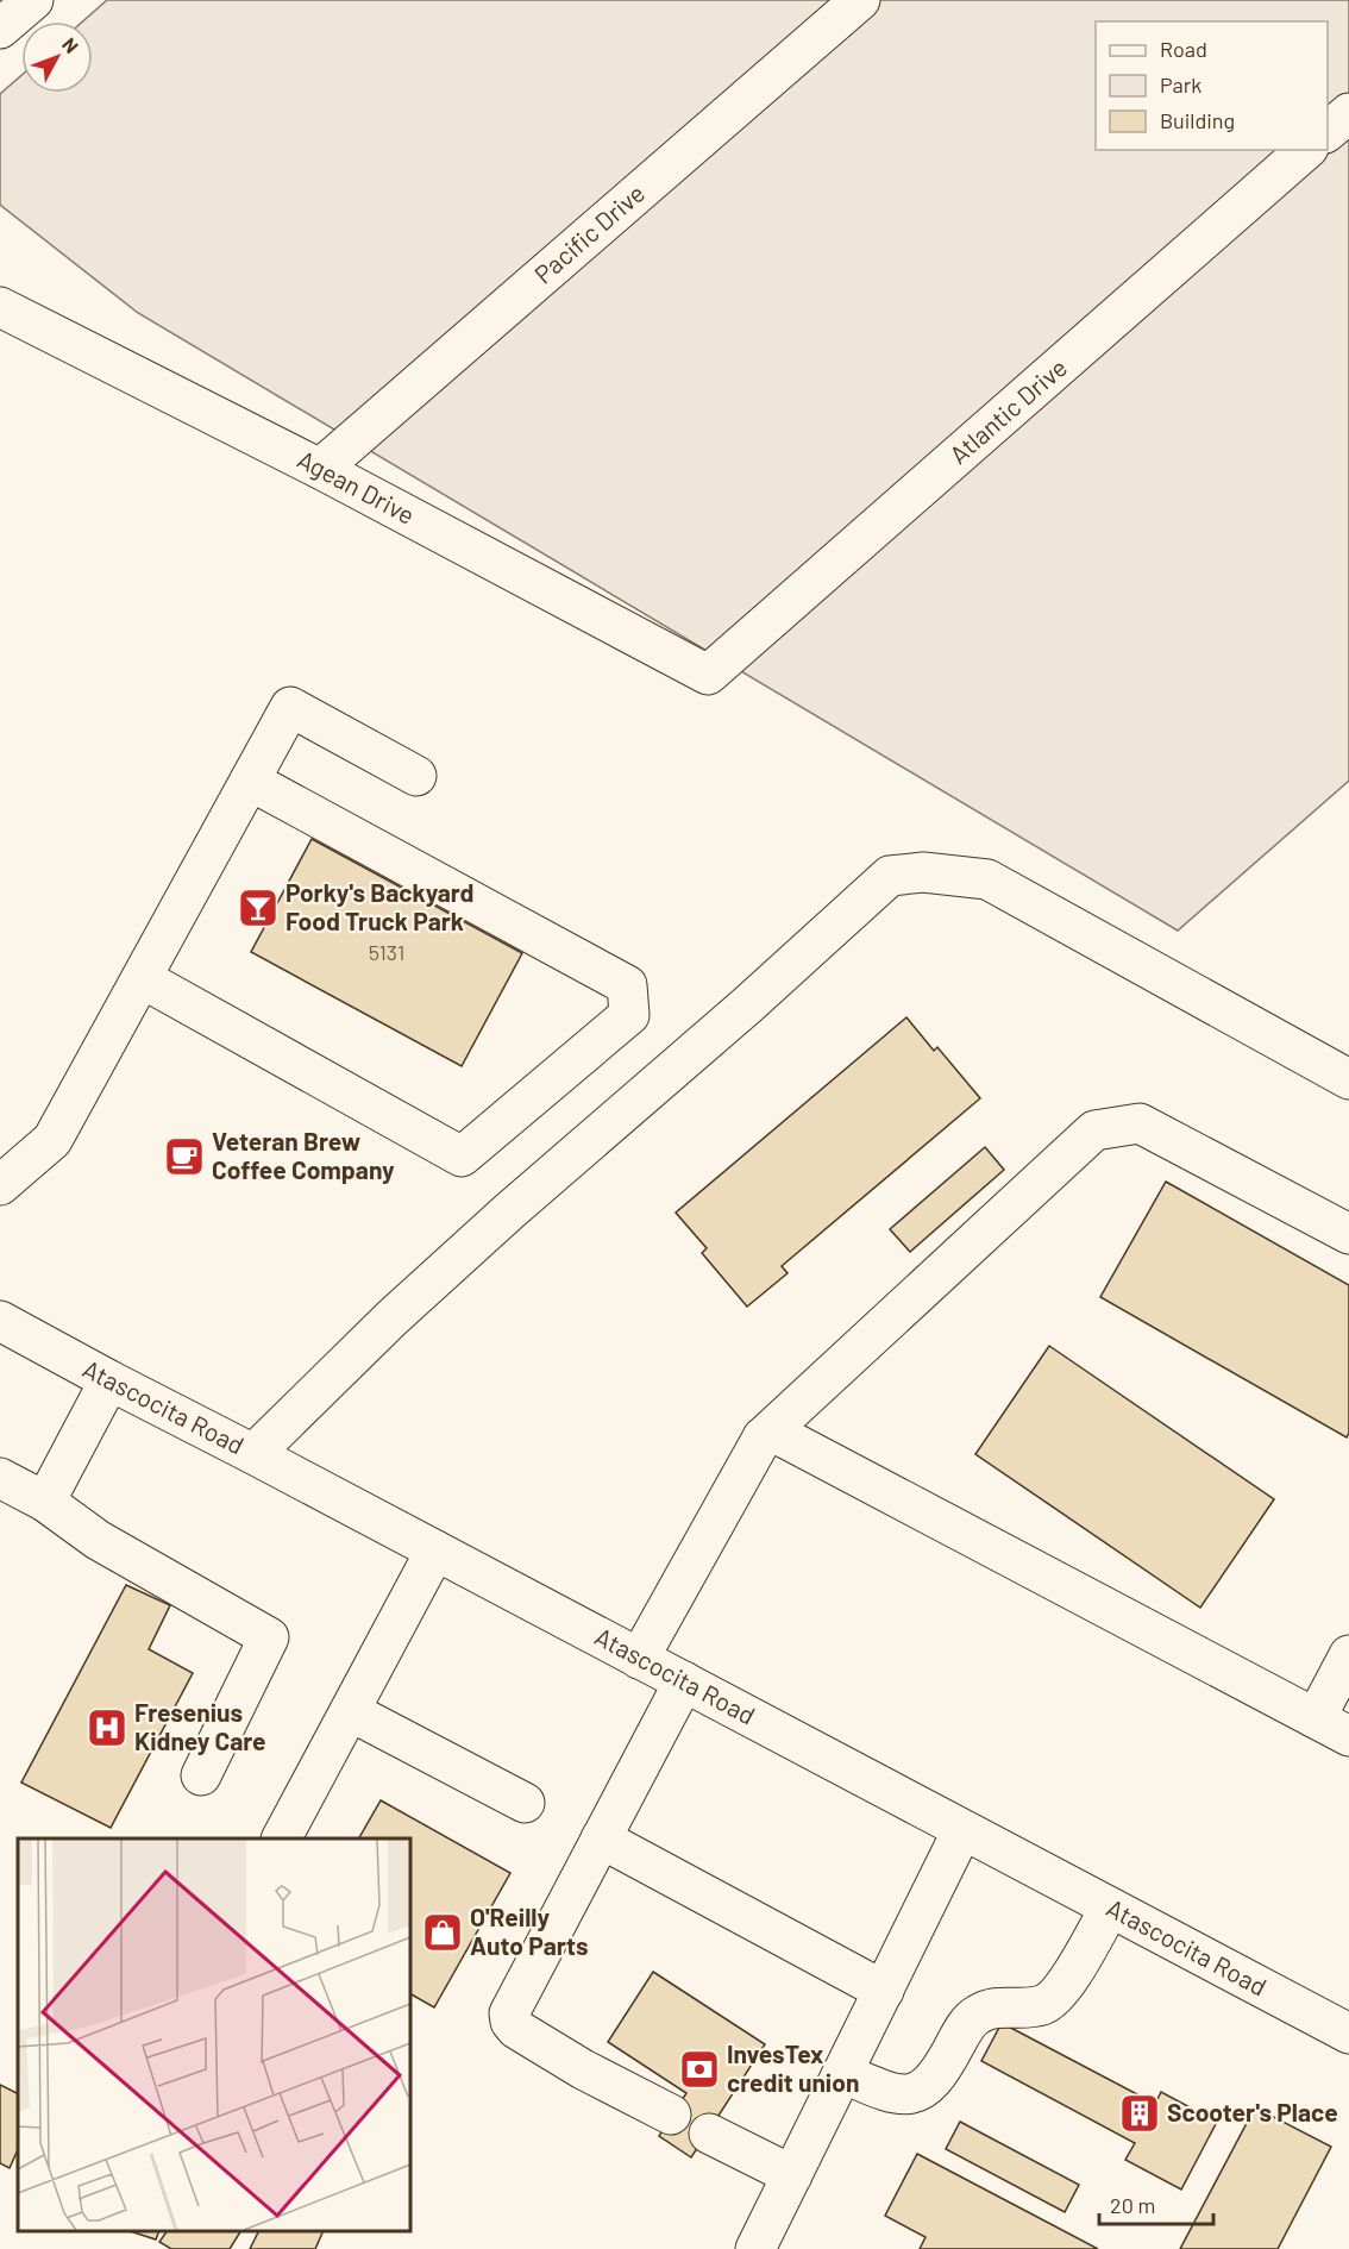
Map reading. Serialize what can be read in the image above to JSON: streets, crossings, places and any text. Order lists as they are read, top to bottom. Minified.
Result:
{"streets":{"street":["Pacific Drive","Atlantic Drive","Agean Drive","Atascocita Road"]},"crossings":[["Pacific Drive","Agean Drive"],["Atlantic Drive","Agean Drive"]],"places":{"bar":["Porky's Backyard Food Truck Park"],"cafe":["Veteran Brew Coffee Company"],"hospital":["Fresenius Kidney Care"],"shop":["O'Reilly Auto Parts"],"bank":["InvesTex credit union"],"building":["Scooter's Place"]},"house_numbers":["5131"],"legend":["Road","Park","Building"],"scale_bar":"20 m","north":"top right"}
